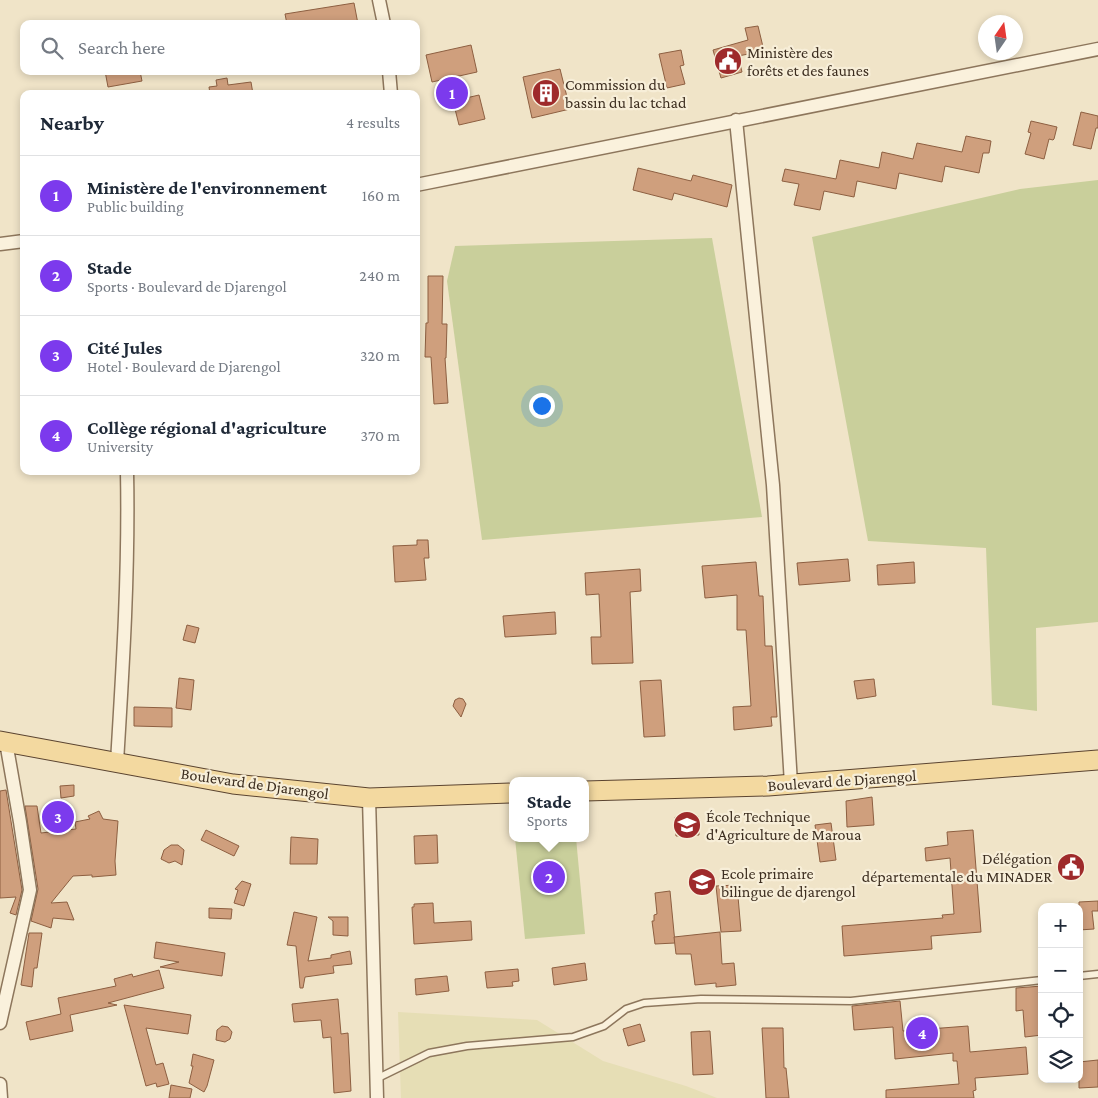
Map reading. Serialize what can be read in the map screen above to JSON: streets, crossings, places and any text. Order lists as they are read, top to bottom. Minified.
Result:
{"streets":{"main road":["Boulevard de Djarengol"]},"places":{"public building":["Ministère des forêts et des faunes","Délégation départementale du MINADER"],"building":["Commission du bassin du lac tchad"],"school or university":["École Technique d'Agriculture de Maroua","Ecole primaire bilingue de djarengol"]},"north":"top","page":{"search":"Search here","pins":["1","3","2","4"],"heading":["Nearby","4 results"],"list":[{"mark":"1","name":"Ministère de l'environnement","note":"Public building","value":"160 m"},{"mark":"2","name":"Stade","note":"Sports · Boulevard de Djarengol","value":"240 m"},{"mark":"3","name":"Cité Jules","note":"Hotel · Boulevard de Djarengol","value":"320 m"},{"mark":"4","name":"Collège régional d'agriculture","note":"University","value":"370 m"}],"popup":["Stade","Sports"],"map_buttons":["+","−"]}}
